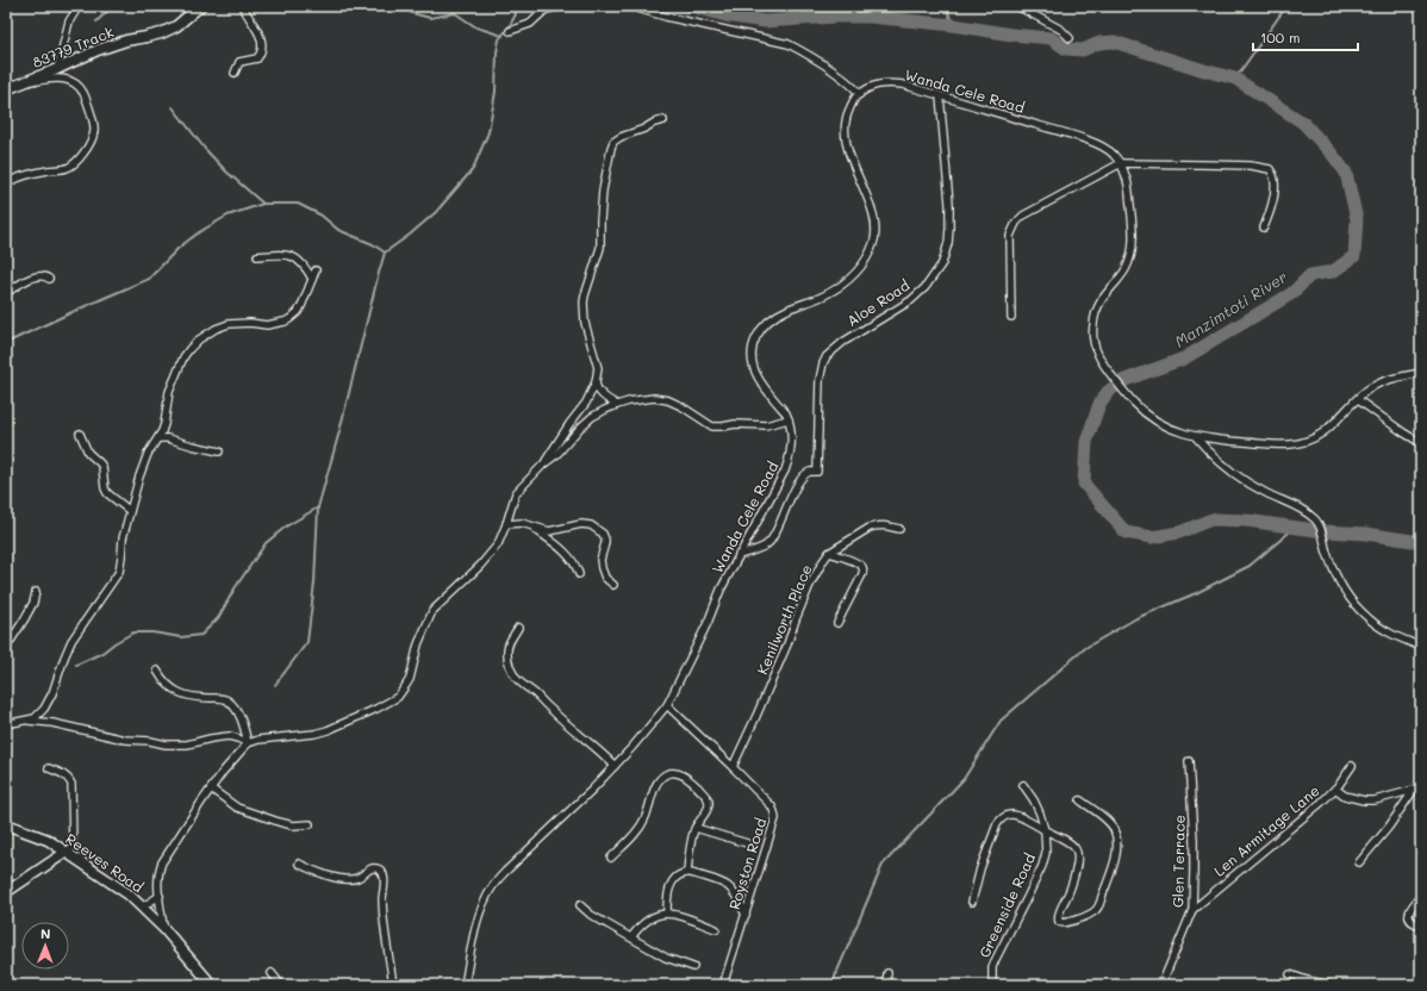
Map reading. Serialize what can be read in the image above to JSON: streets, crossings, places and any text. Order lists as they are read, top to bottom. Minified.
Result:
{"streets":{"street":["83779 Track","Wanda Cele Road","Aloe Road","Kenilworth Place","Len Armitage Lane","Glen Terrace","Reeves Road","Royston Road","Greenside Road"]},"crossings":[["Wanda Cele Road","Aloe Road"],["Wanda Cele Road","Royston Road"],["Kenilworth Place","Royston Road"],["Len Armitage Lane","Glen Terrace"]],"water":["Manzimtoti River"],"scale_bar":"100 m","north":"top"}
